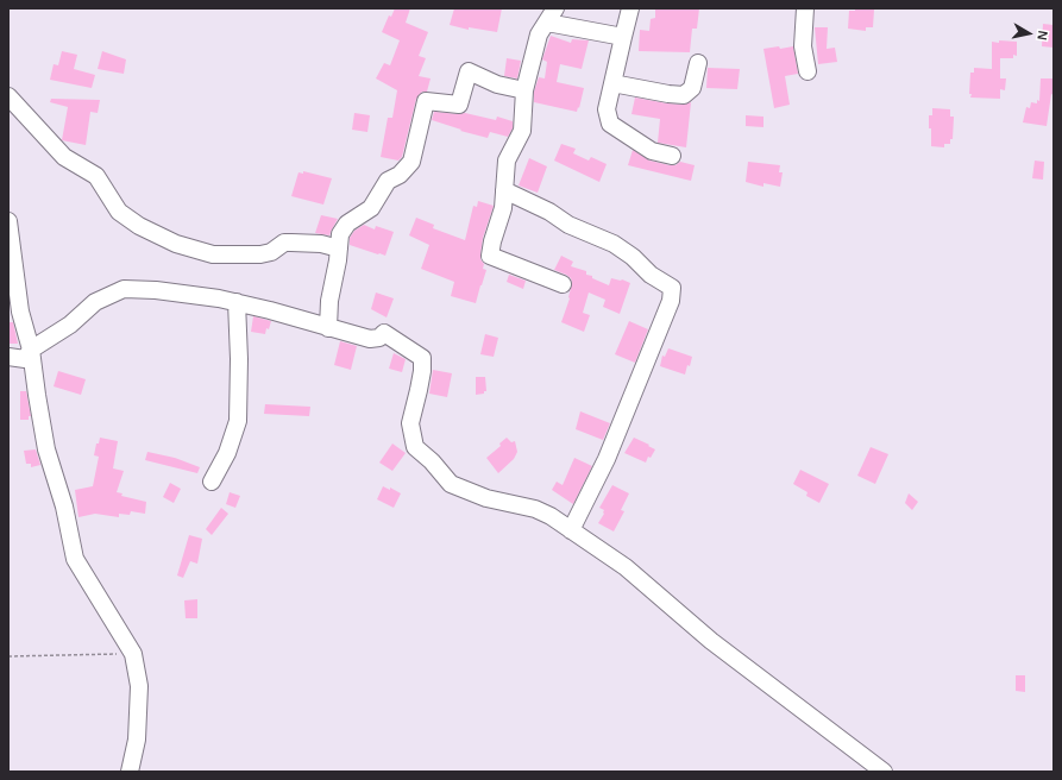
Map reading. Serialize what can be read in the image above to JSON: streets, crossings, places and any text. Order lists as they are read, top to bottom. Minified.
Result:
{"north":"right"}
